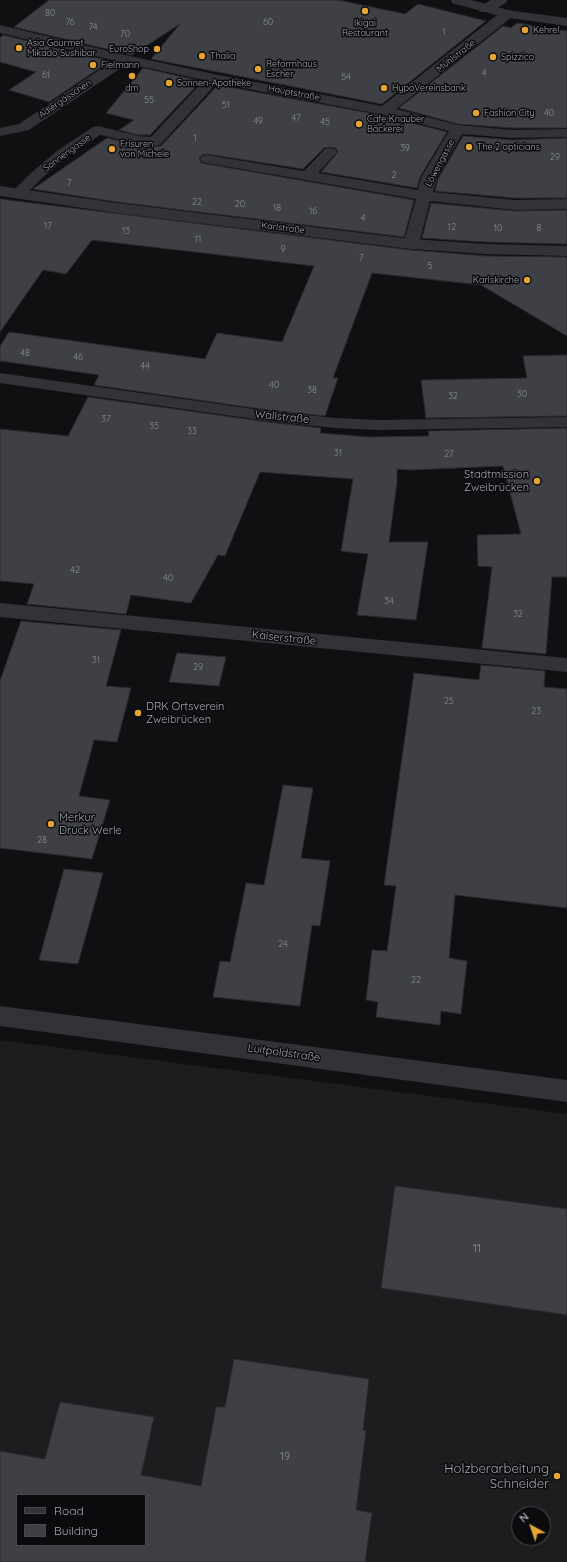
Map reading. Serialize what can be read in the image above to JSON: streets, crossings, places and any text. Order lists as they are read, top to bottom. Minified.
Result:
{"streets":{"street":["Mühlstraße","Hauptstraße","Adlergässchen","Sonnengasse","Löwengasse","Karlstraße","Wallstraße","Kaiserstraße","Luitpoldstraße"]},"crossings":[["Mühlstraße","Hauptstraße"],["Hauptstraße","Adlergässchen"],["Hauptstraße","Sonnengasse"],["Hauptstraße","Löwengasse"],["Sonnengasse","Karlstraße"],["Löwengasse","Karlstraße"]],"places":["Ikigai Restaurant","Kehrel","Asia Gourmet Mikado Sushibar","EuroShop","Thalia","Spizzico","Fielmann","Reformhaus Escher","dm","Sonnen-Apotheke","HypoVereinsbank","Fashion City","Cafe Knauber Bäckerei","The 2 opticians","Frisuren von Michele","Karlskirche","Stadtmission Zweibrücken","DRK Ortsverein Zweibrücken","Merkur Druck Werle","Holzberarbeitung Schneider"],"house_numbers":["80","76","60","74","1","70","4","61","54","55","51","40","47","49","45","1","39","29","2","7","22","20","18","16","4","17","12","10","8","13","11","9","7","5","48","46","44","40","38","30","32","37","35","33","31","27","42","40","34","32","31","29","25","23","28","24","22","11","19"],"legend":["Road","Building"],"north":"top left"}
